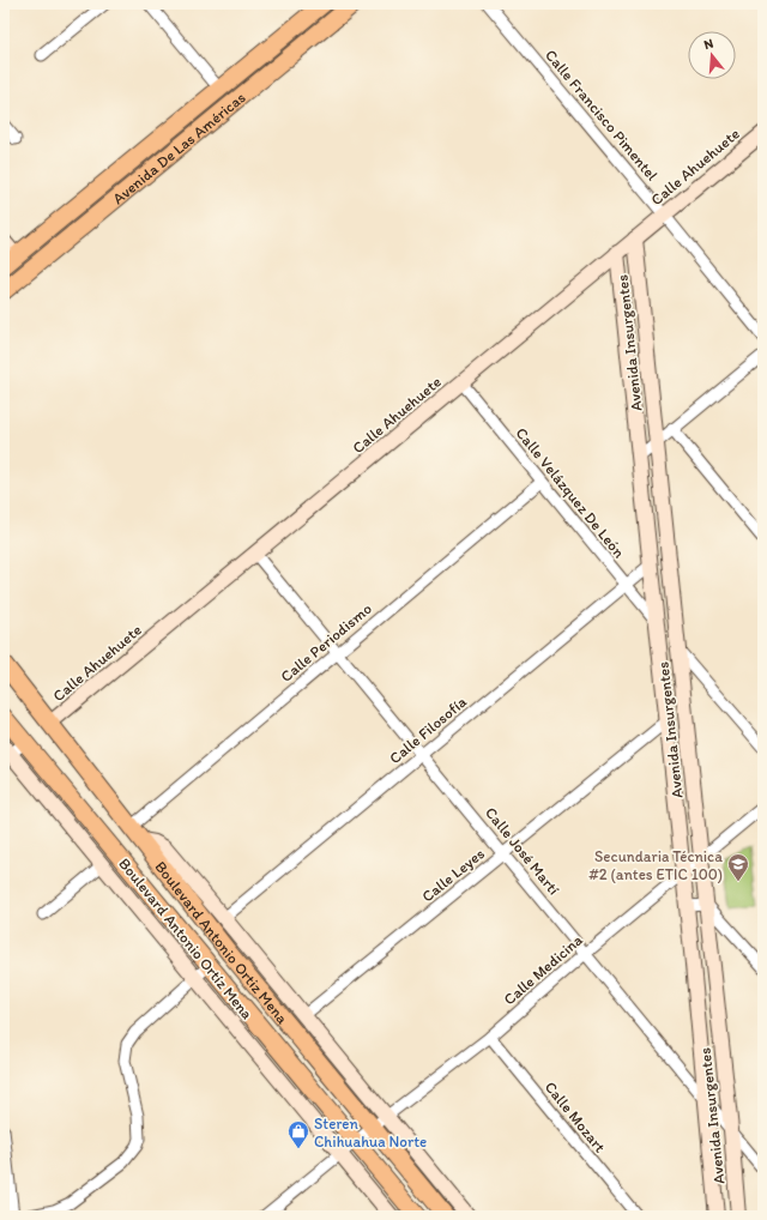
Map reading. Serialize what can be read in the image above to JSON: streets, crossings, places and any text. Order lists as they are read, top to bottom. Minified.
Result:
{"streets":{"main road":["Avenida De Las Américas","Boulevard Antonio Ortiz Mena"],"street":["Calle Francisco Pimentel","Calle Ahuehuete","Avenida Insurgentes","Calle Velázquez De León","Calle Periodismo","Calle Filosofía","Calle José Martí","Calle Leyes","Boulevard Antonio Ortíz Mena","Calle Medicina","Calle Mozart"]},"crossings":[["Calle Francisco Pimentel","Calle Ahuehuete"],["Calle Ahuehuete","Avenida Insurgentes"],["Calle Ahuehuete","Calle Velázquez De León"],["Calle Ahuehuete","Calle José Martí"],["Calle Ahuehuete","Boulevard Antonio Ortiz Mena"],["Avenida Insurgentes","Calle Velázquez De León"],["Avenida Insurgentes","Calle Filosofía"],["Avenida Insurgentes","Calle José Martí"],["Avenida Insurgentes","Calle Leyes"],["Avenida Insurgentes","Calle Medicina"],["Calle Velázquez De León","Calle Periodismo"],["Calle Velázquez De León","Calle Filosofía"],["Calle Periodismo","Calle José Martí"],["Calle Periodismo","Boulevard Antonio Ortiz Mena"],["Calle Filosofía","Calle José Martí"],["Calle José Martí","Calle Leyes"],["Calle José Martí","Calle Medicina"],["Boulevard Antonio Ortíz Mena","Boulevard Antonio Ortiz Mena"],["Boulevard Antonio Ortíz Mena","Calle Medicina"],["Boulevard Antonio Ortiz Mena","Calle Medicina"],["Calle Medicina","Calle Mozart"]],"places":{"school or university":["Secundaria Técnica #2 (antes ETIC 100)"],"shop":["Steren Chihuahua Norte"]},"north":"top"}
